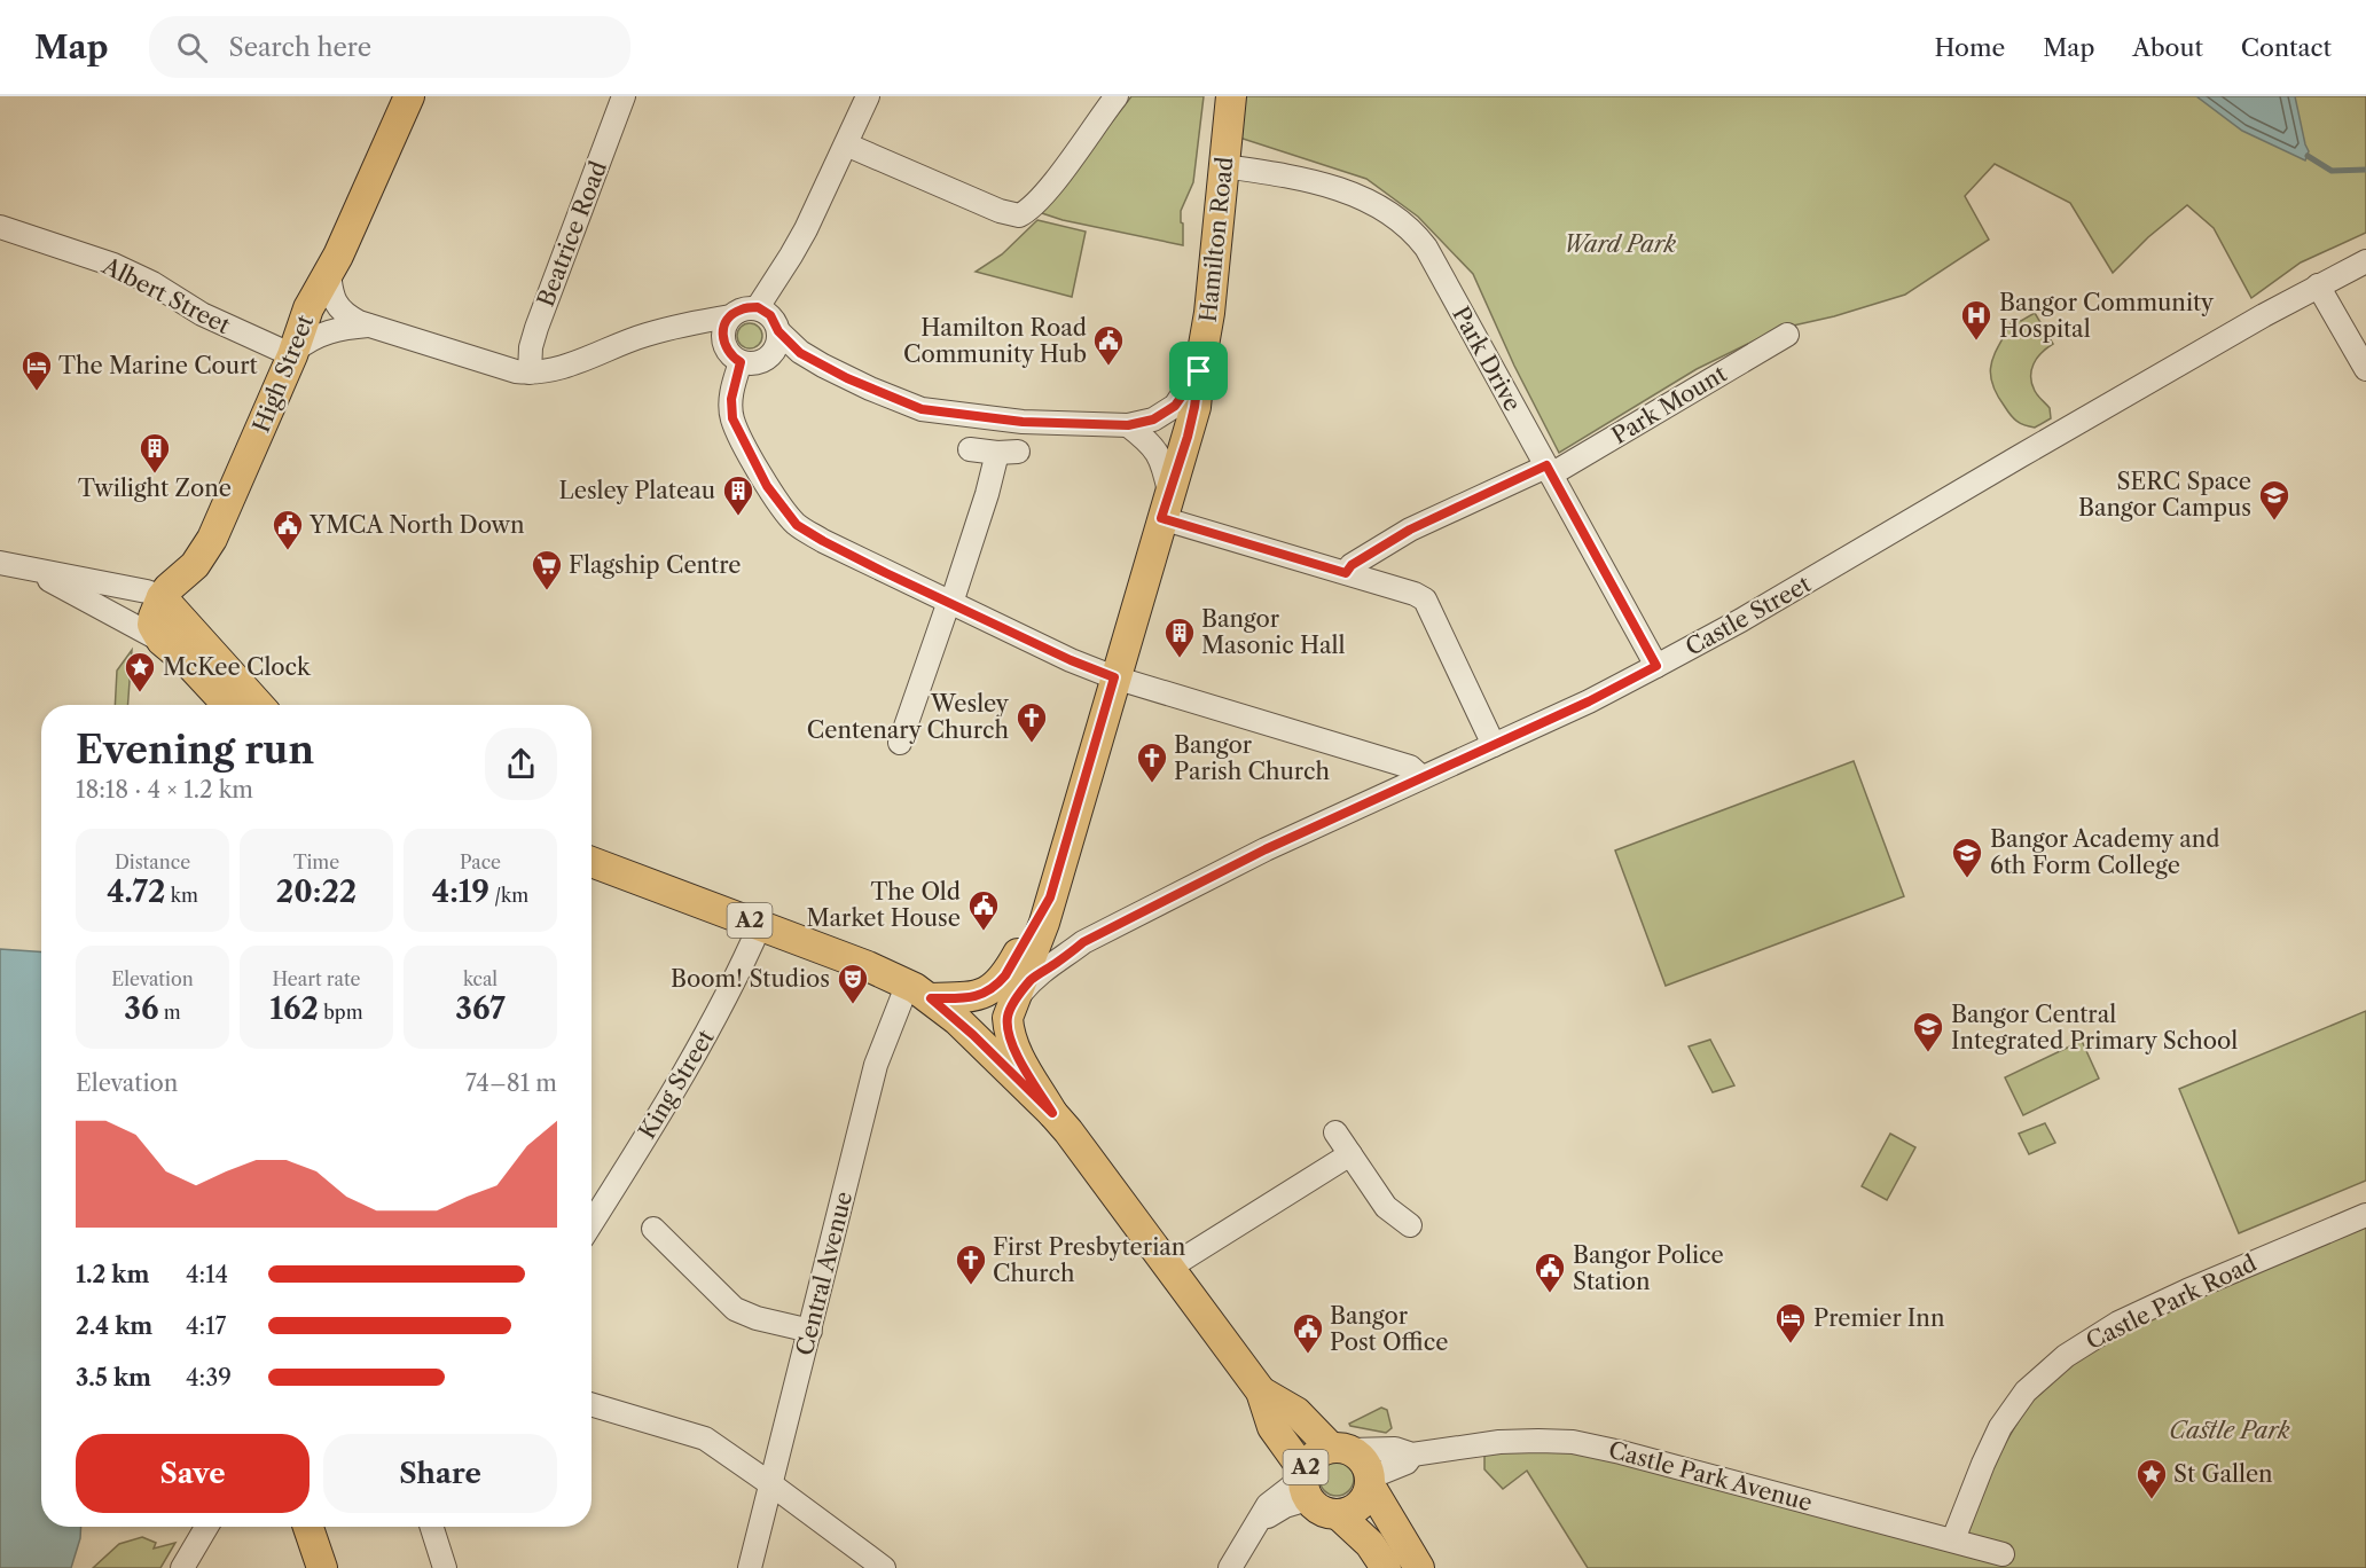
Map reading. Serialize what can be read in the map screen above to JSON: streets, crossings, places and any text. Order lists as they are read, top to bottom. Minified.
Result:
{"streets":{"main road":["Hamilton Road","High Street","A2"],"street":["Beatrice Road","Albert Street","Park Drive","Park Mount","Castle Street","King Street","Central Avenue","Castle Park Road","Castle Park Avenue"]},"crossings":[["Hamilton Road","Park Drive"],["Hamilton Road","Castle Street"],["Hamilton Road","A2"],["Hamilton Road","Central Avenue"],["Albert Street","High Street"],["Park Drive","Park Mount"],["Park Drive","Castle Street"],["A2","King Street"],["A2","Central Avenue"],["A2","Castle Park Avenue"],["Castle Park Road","Castle Park Avenue"]],"parks":["Ward Park","Castle Park"],"places":{"hospital":["Bangor Community Hospital"],"public building":["Hamilton Road Community Hub","YMCA North Down","The Old Market House","Bangor Police Station","Bangor Post Office"],"hotel":["The Marine Court","Premier Inn"],"building":["Twilight Zone","Lesley Plateau","Bangor Masonic Hall"],"school or university":["SERC Space Bangor Campus","Bangor Academy and 6th Form College","Bangor Central Integrated Primary School"],"supermarket":["Flagship Centre"],"place":["McKee Clock","St Gallen"],"church":["Wesley Centenary Church","Bangor Parish Church","First Presbyterian Church"],"theatre":["Boom! Studios"]},"page":{"header":"Map","search":"Search here","nav":["Home","Map","About","Contact"],"heading":["Evening run","18:18 · 4 × 1.2 km"],"stats":[["Distance","4.72 km"],["Time","20:22"],["Pace","4:19 /km"],["Elevation","36 m"],["Heart rate","162 bpm"],["kcal","367"]],"chart":["Elevation","74–81 m"],"list":[{"name":"1.2 km","note":"4:14"},{"name":"2.4 km","note":"4:17"},{"name":"3.5 km","note":"4:39"}],"buttons":["Save","Share"]}}
